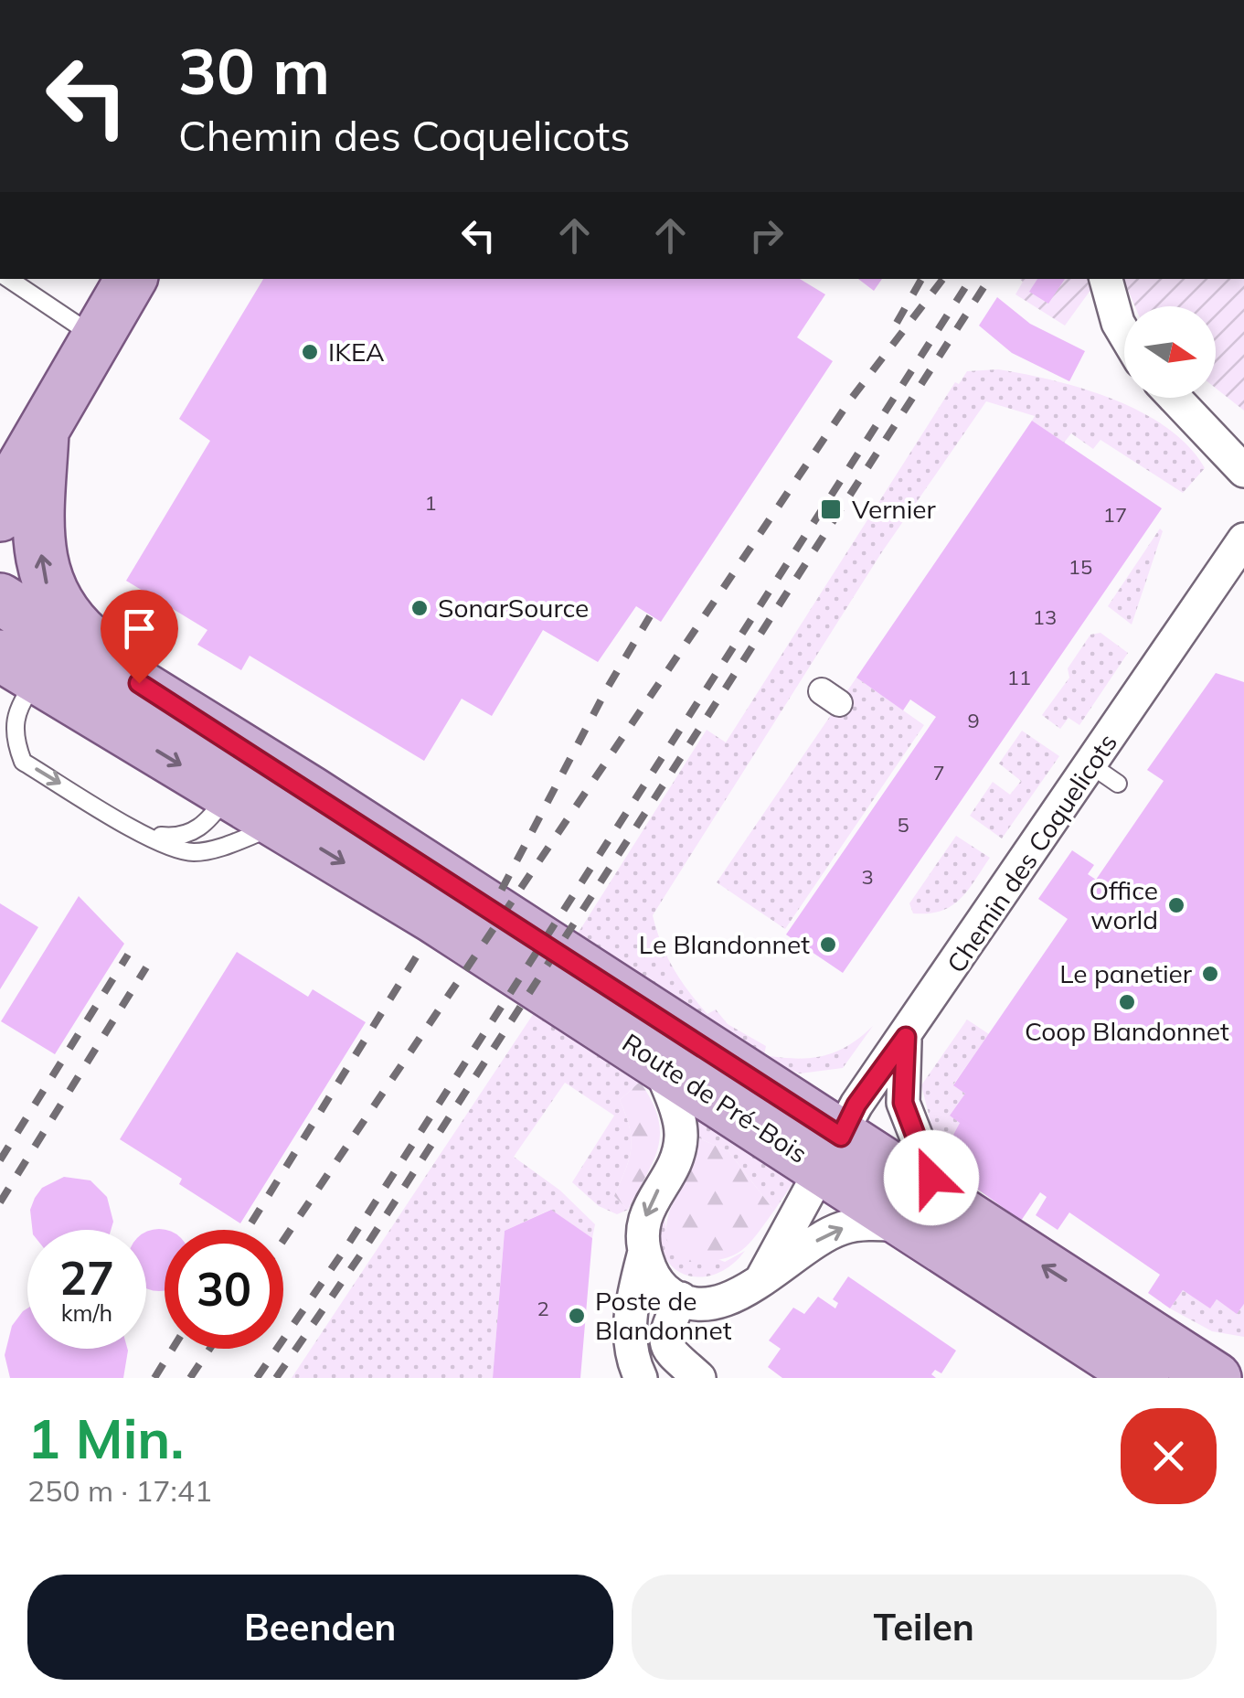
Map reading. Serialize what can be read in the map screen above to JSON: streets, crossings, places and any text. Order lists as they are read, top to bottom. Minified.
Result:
{"streets":{"main road":["Route de Pré-Bois"],"street":["Chemin des Coquelicots"]},"crossings":[["Chemin des Coquelicots","Route de Pré-Bois"]],"places":{"other":["IKEA","SonarSource","Office world","Le Blandonnet","Le panetier","Coop Blandonnet","Poste de Blandonnet"],"transit":["Vernier"]},"house_numbers":["1","17","15","13","11","9","7","5","3","2"],"north":"right","page":{"turn":["30 m","Chemin des Coquelicots"],"speed":"27 km/h","limit":"30","heading":["1 Min.","250 m · 17:41"],"buttons":["Beenden","Teilen"]}}
